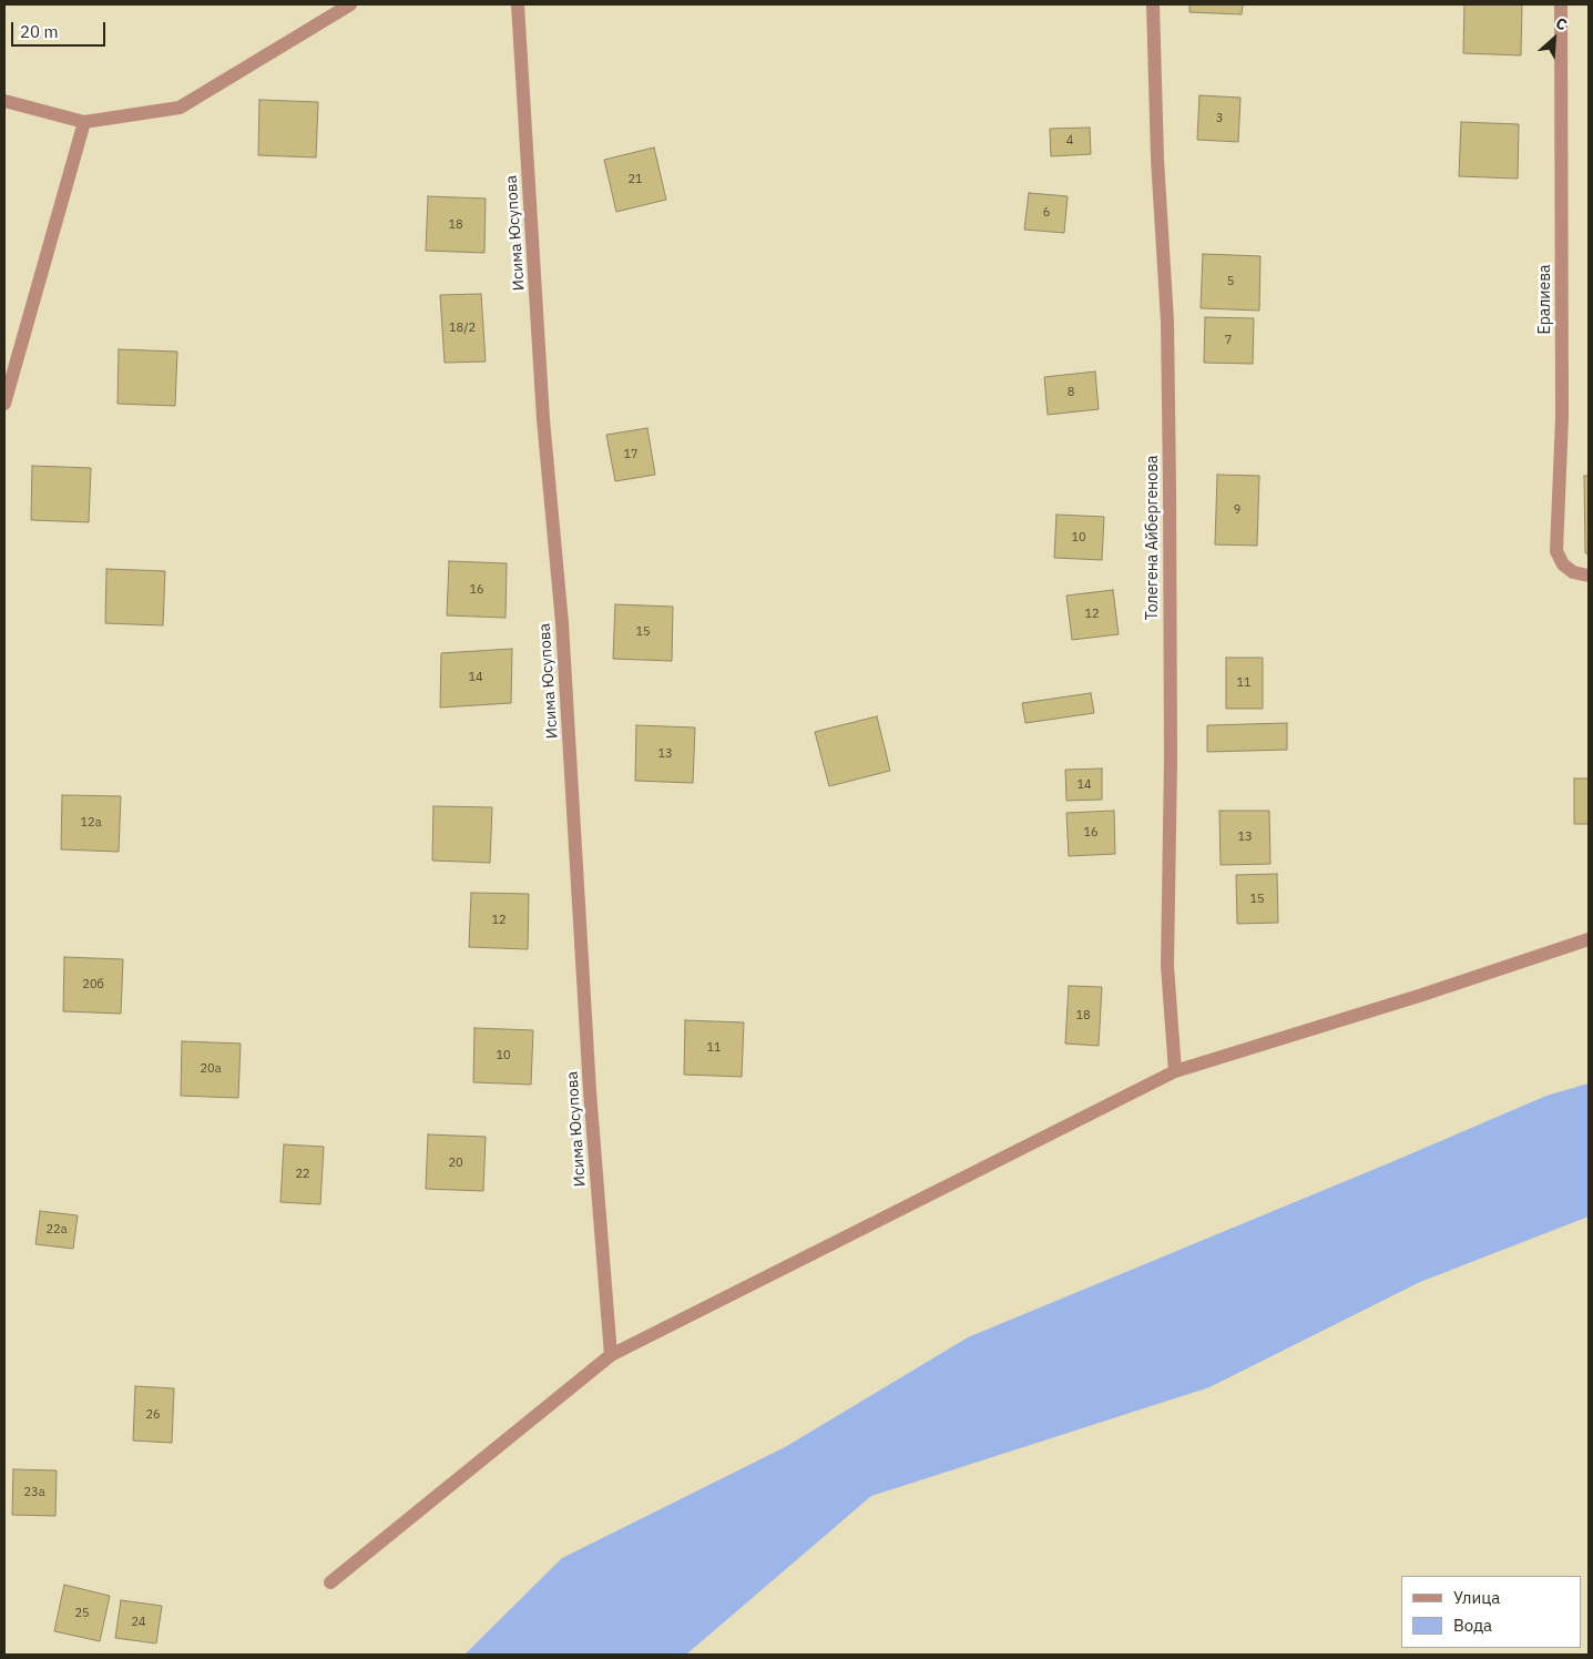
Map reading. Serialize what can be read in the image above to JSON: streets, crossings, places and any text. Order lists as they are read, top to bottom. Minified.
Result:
{"streets":{"street":["Исима Юсупова","Ералиева","Толегена Айбергенова"]},"house_numbers":["3","4","21","6","18","5","18/2","7","8","17","9","10","16","12","15","14","11","13","14","12а","16","13","15","12","20б","18","11","10","20а","20","22","22а","26","23а","25","24"],"legend":["Улица","Вода"],"scale_bar":"20 m","north":"top right"}
